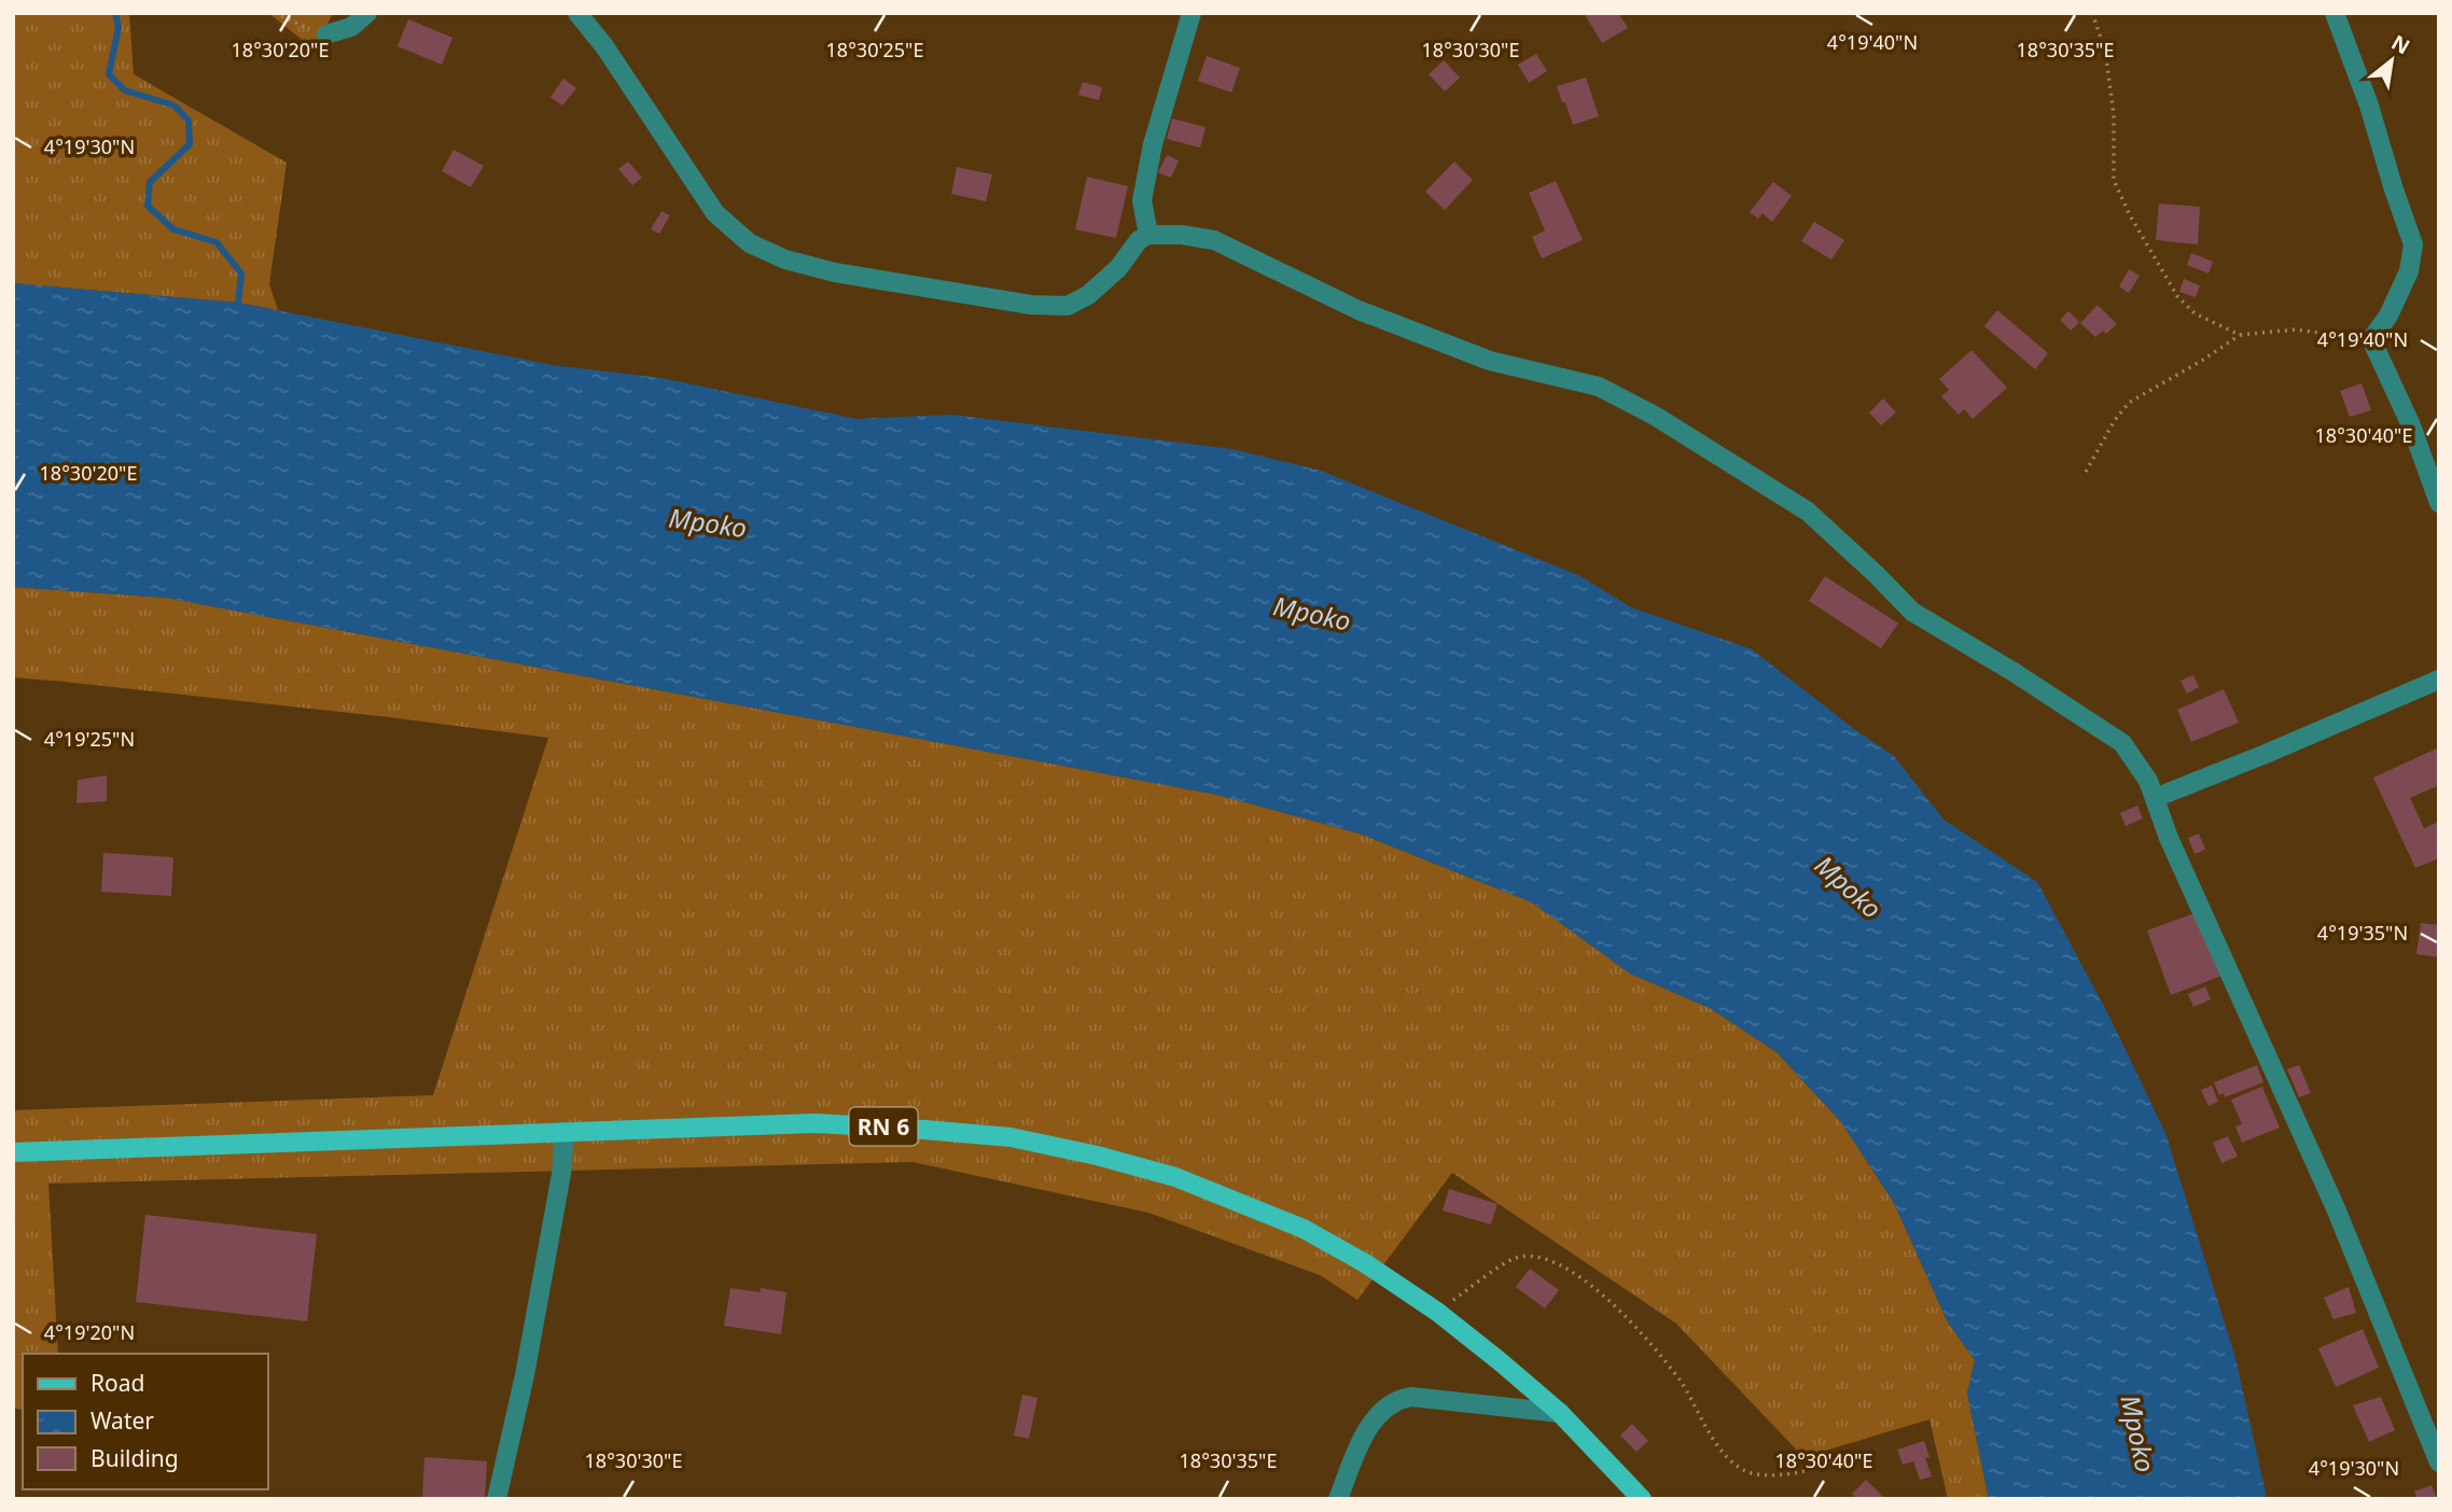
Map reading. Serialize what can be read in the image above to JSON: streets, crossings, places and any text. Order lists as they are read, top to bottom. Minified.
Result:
{"streets":{"main road":["RN 6"]},"water":["Mpoko"],"legend":["Road","Water","Building"],"north":"top right","coordinates":["4°19'40\"N","18°30'20\"E","18°30'25\"E","18°30'30\"E","18°30'35\"E","4°19'30\"N","18°30'40\"E","4°19'25\"N","4°19'35\"N","4°19'20\"N"]}
